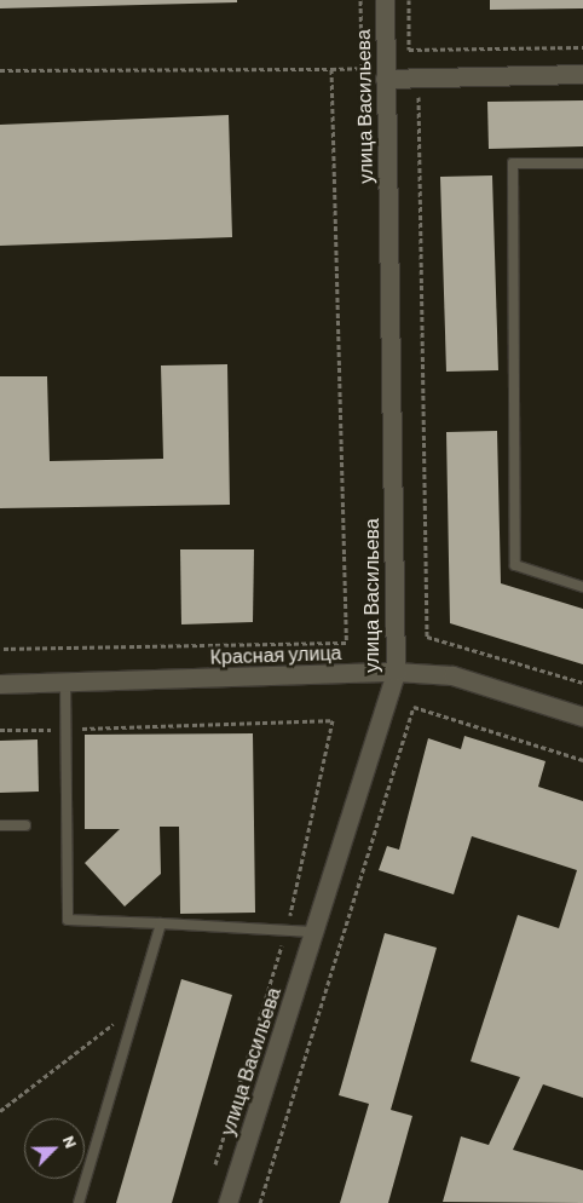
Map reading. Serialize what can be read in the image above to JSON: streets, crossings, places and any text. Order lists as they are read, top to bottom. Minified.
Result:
{"streets":{"street":["улица Васильева","Красная улица"]},"crossings":[["улица Васильева","Красная улица"]],"north":"top right"}
